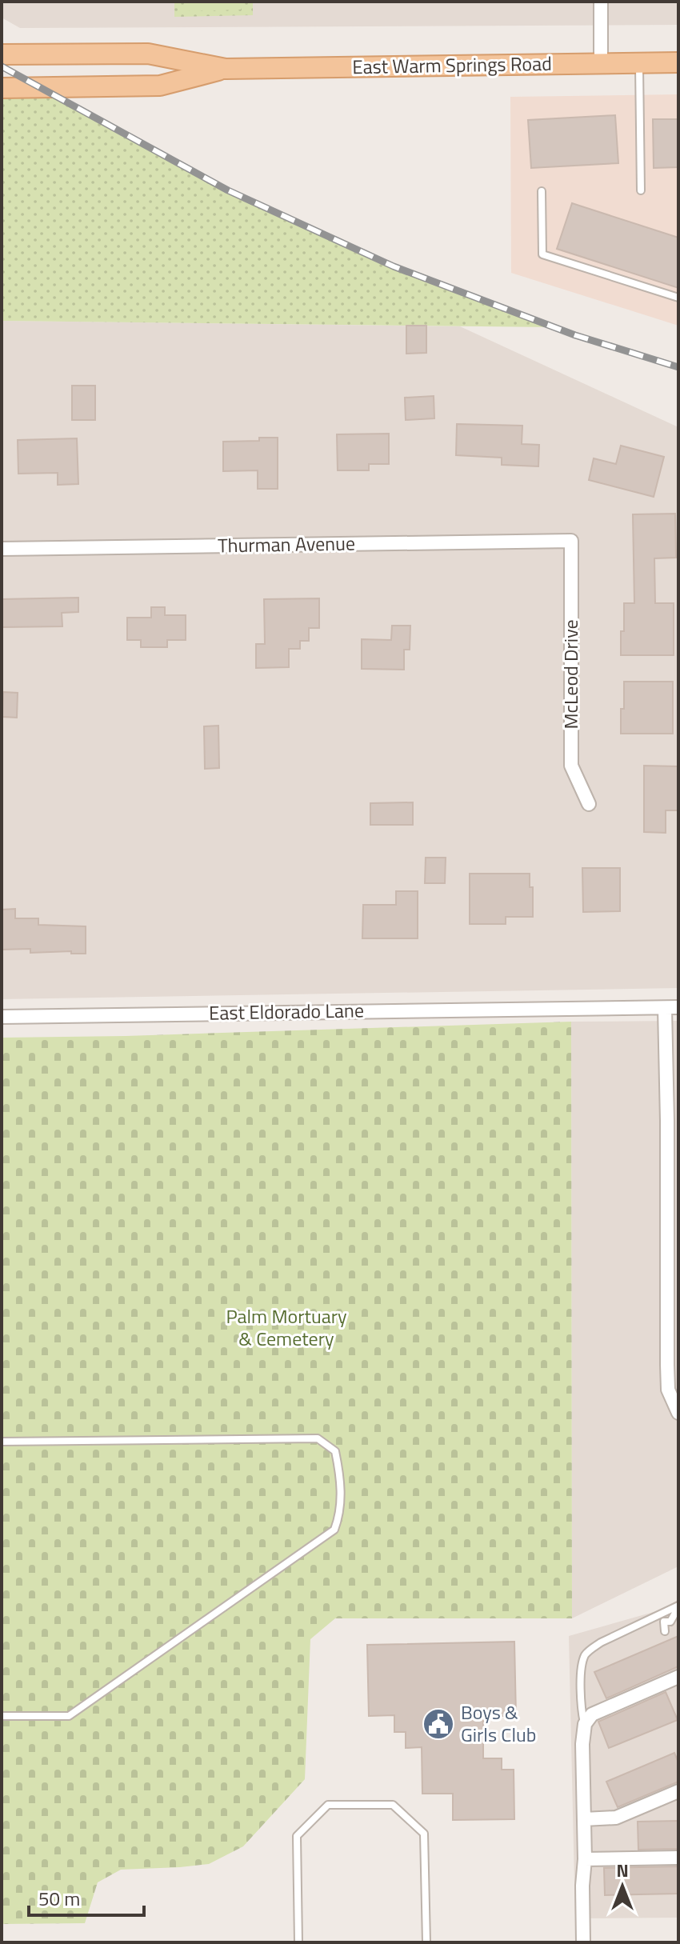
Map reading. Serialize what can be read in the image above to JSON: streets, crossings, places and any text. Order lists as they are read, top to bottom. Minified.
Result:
{"streets":{"main road":["East Warm Springs Road"],"street":["Thurman Avenue","McLeod Drive","East Eldorado Lane"]},"crossings":[["Thurman Avenue","McLeod Drive"]],"parks":["Palm Mortuary & Cemetery"],"places":{"public building":["Boys & Girls Club"]},"scale_bar":"50 m","north":"top"}
